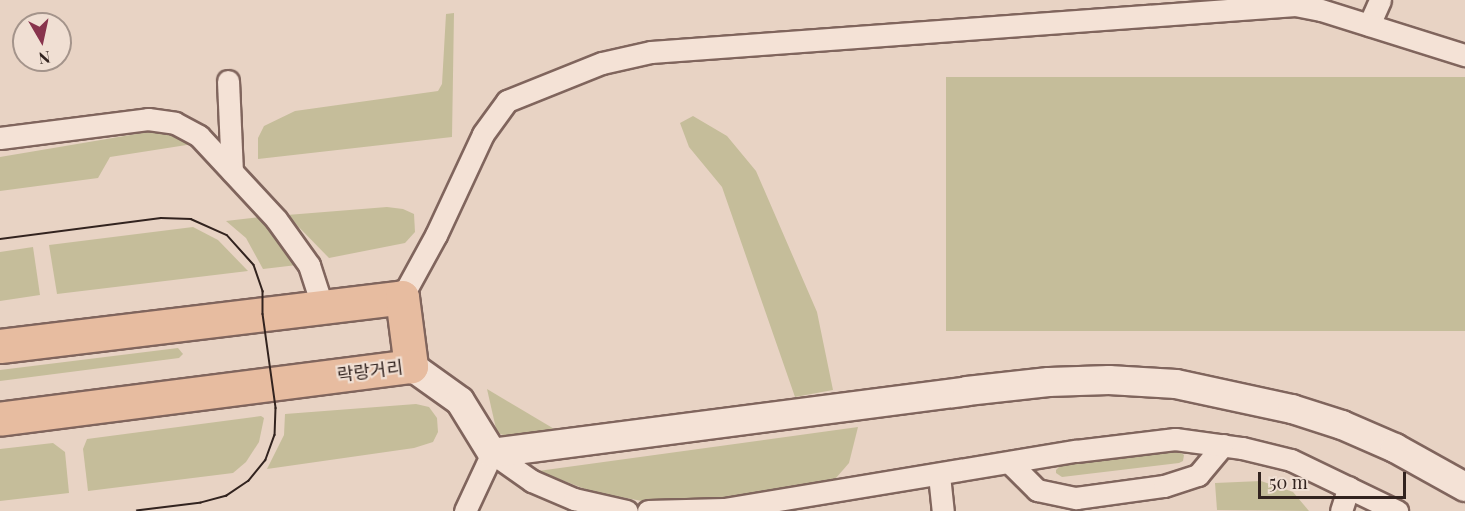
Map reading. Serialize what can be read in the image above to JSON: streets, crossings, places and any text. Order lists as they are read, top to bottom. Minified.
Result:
{"streets":{"main road":["락랑거리"]},"scale_bar":"50 m","north":"bottom"}
